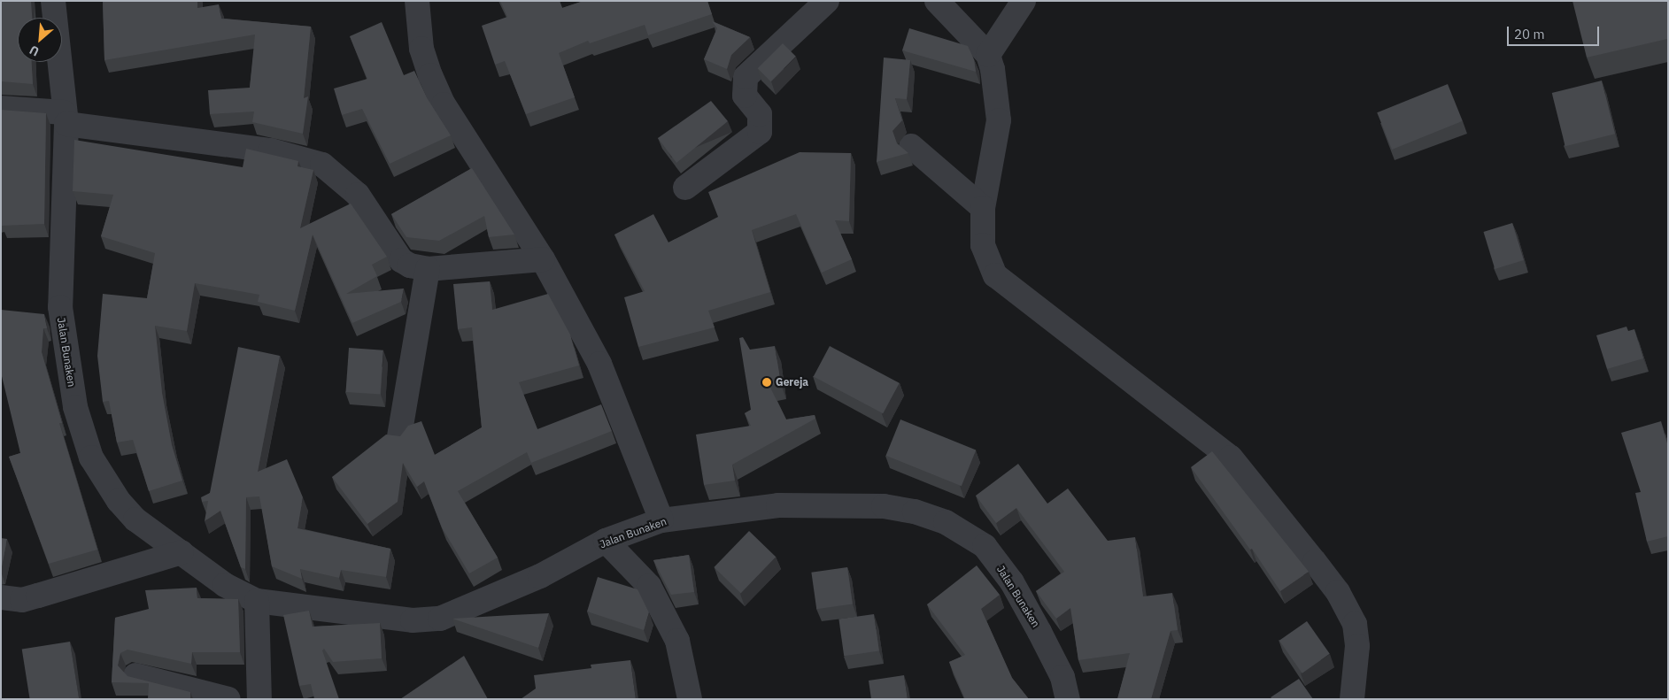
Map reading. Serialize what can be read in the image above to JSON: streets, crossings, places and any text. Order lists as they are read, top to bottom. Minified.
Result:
{"streets":{"street":["Jalan Bunaken"]},"places":["Gereja"],"scale_bar":"20 m","north":"bottom left"}
